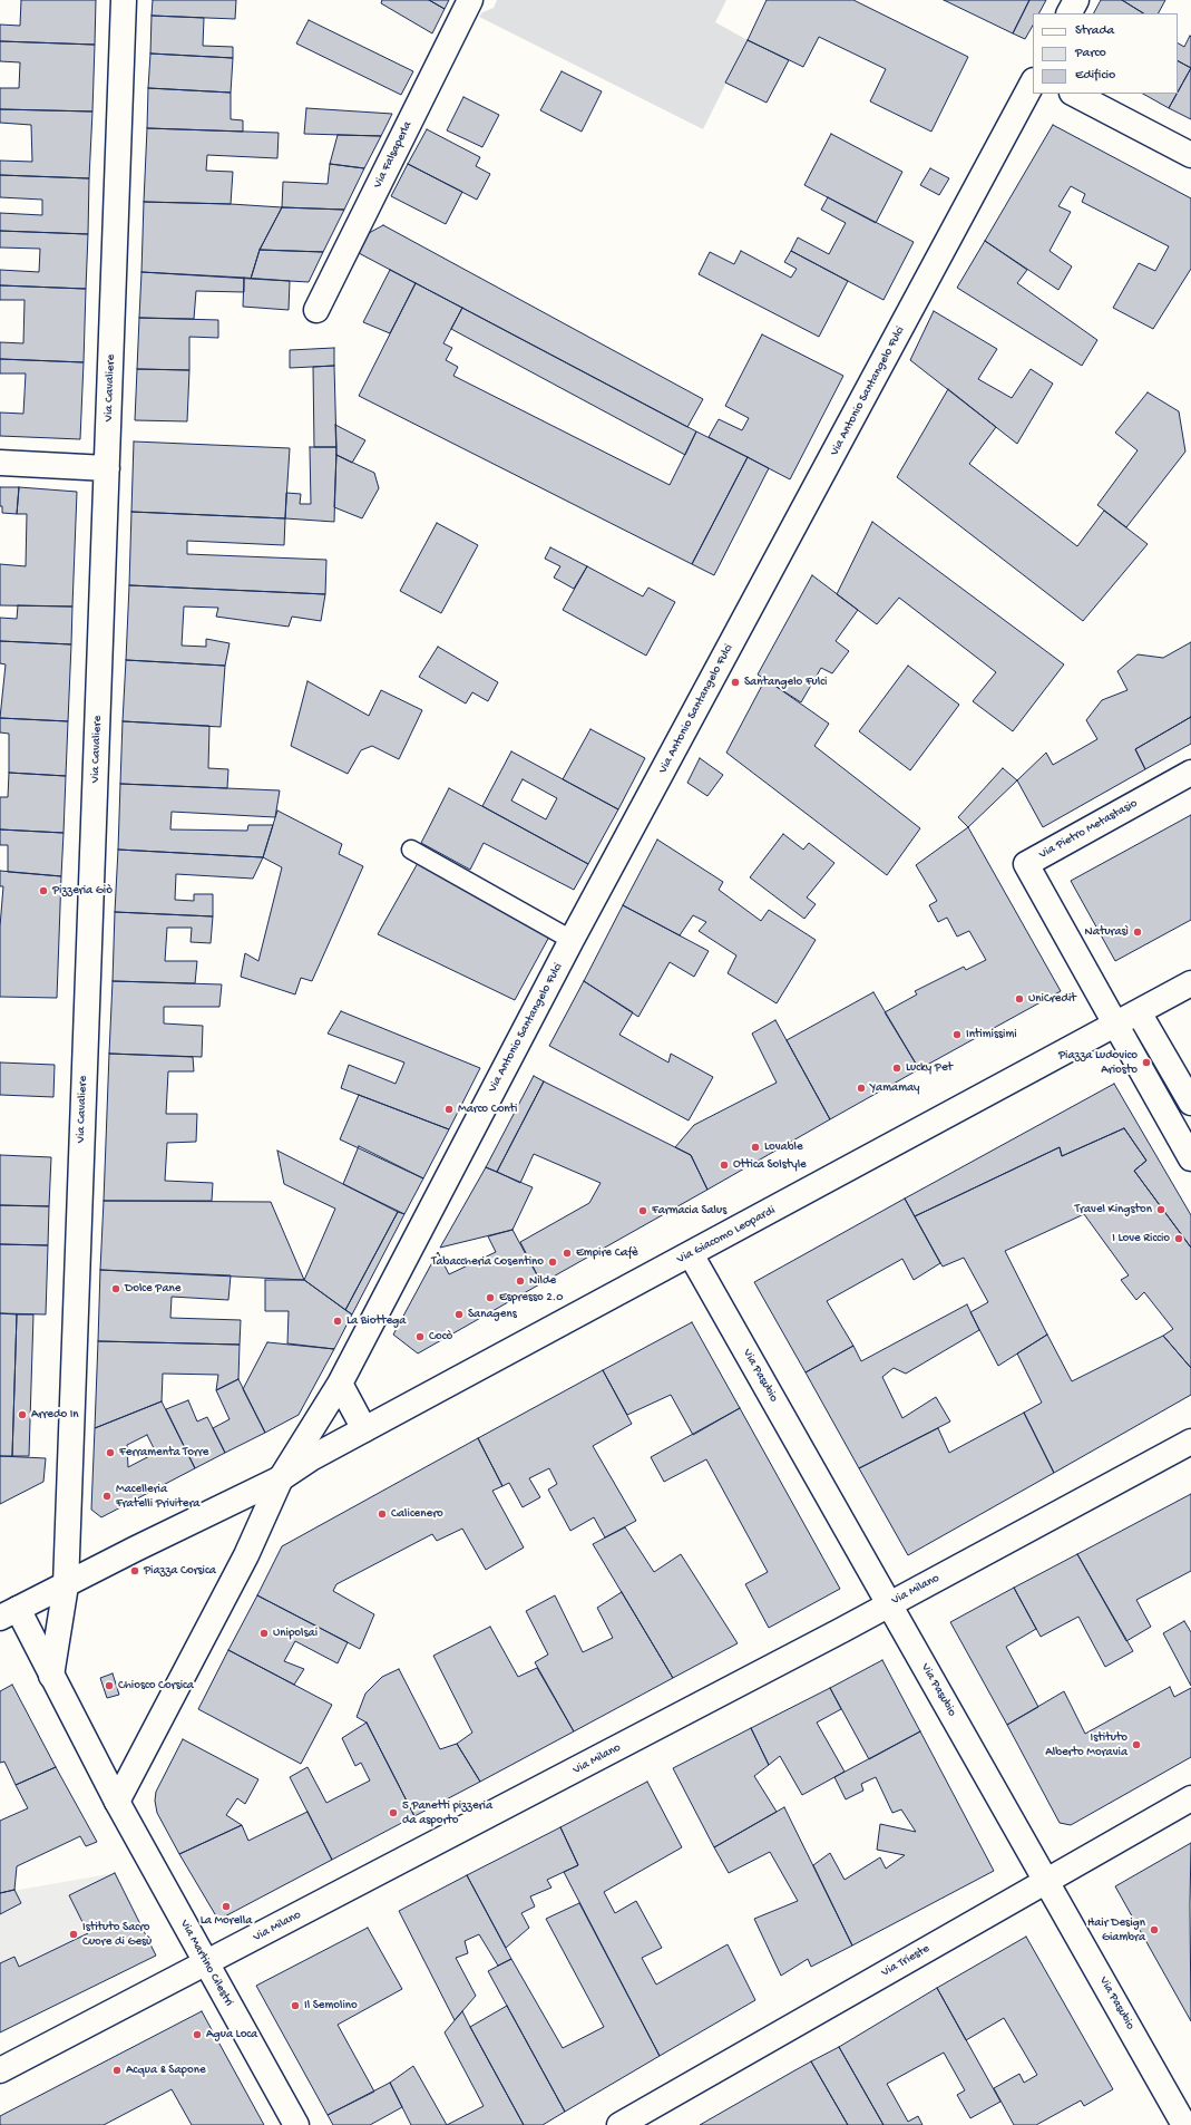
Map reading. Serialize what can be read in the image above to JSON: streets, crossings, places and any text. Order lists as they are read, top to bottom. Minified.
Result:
{"streets":{"street":["Via Falsaperla","Via Cavaliere","Via Antonio Santangelo Fulci","Via Pietro Metastasio","Via Giacomo Leopardi","Via Pasubio","Via Milano","Via Trieste","Via Martino Cilestri"]},"crossings":[["Via Cavaliere","Via Giacomo Leopardi"],["Via Cavaliere","Via Martino Cilestri"],["Via Antonio Santangelo Fulci","Via Giacomo Leopardi"],["Via Antonio Santangelo Fulci","Via Martino Cilestri"],["Via Pietro Metastasio","Via Giacomo Leopardi"],["Via Giacomo Leopardi","Via Pasubio"],["Via Giacomo Leopardi","Via Martino Cilestri"],["Via Pasubio","Via Milano"],["Via Pasubio","Via Trieste"],["Via Milano","Via Martino Cilestri"]],"places":["Santangelo Fulci","Pizzeria Giò","Naturasì","UniCredit","Intimissimi","Piazza Ludovico Ariosto","Lucky Pet","Yamamay","Marco Conti","Lovable","Ottica Solstyle","Travel Kingston","Farmacia Salus","I Love Riccio","Empire Cafè","Tabaccheria Cosentino","Nilde","Dolce Pane","Espresso 2.0","Sanagens","La Biottega","Cocò","Arredo In","Ferramenta Torre","Macelleria Fratelli Privitera","Calicenero","Piazza Corsica","Unipolsai","Chiosco Corsica","Istituto Alberto Moravia","5 Panetti pizzeria da asporto","La Morella","Hair Design Giambra","Istituto Sacro Cuore di Gesù","Il Semolino","Agua Loca","Acqua & Sapone"],"legend":["Strada","Parco","Edificio"]}
